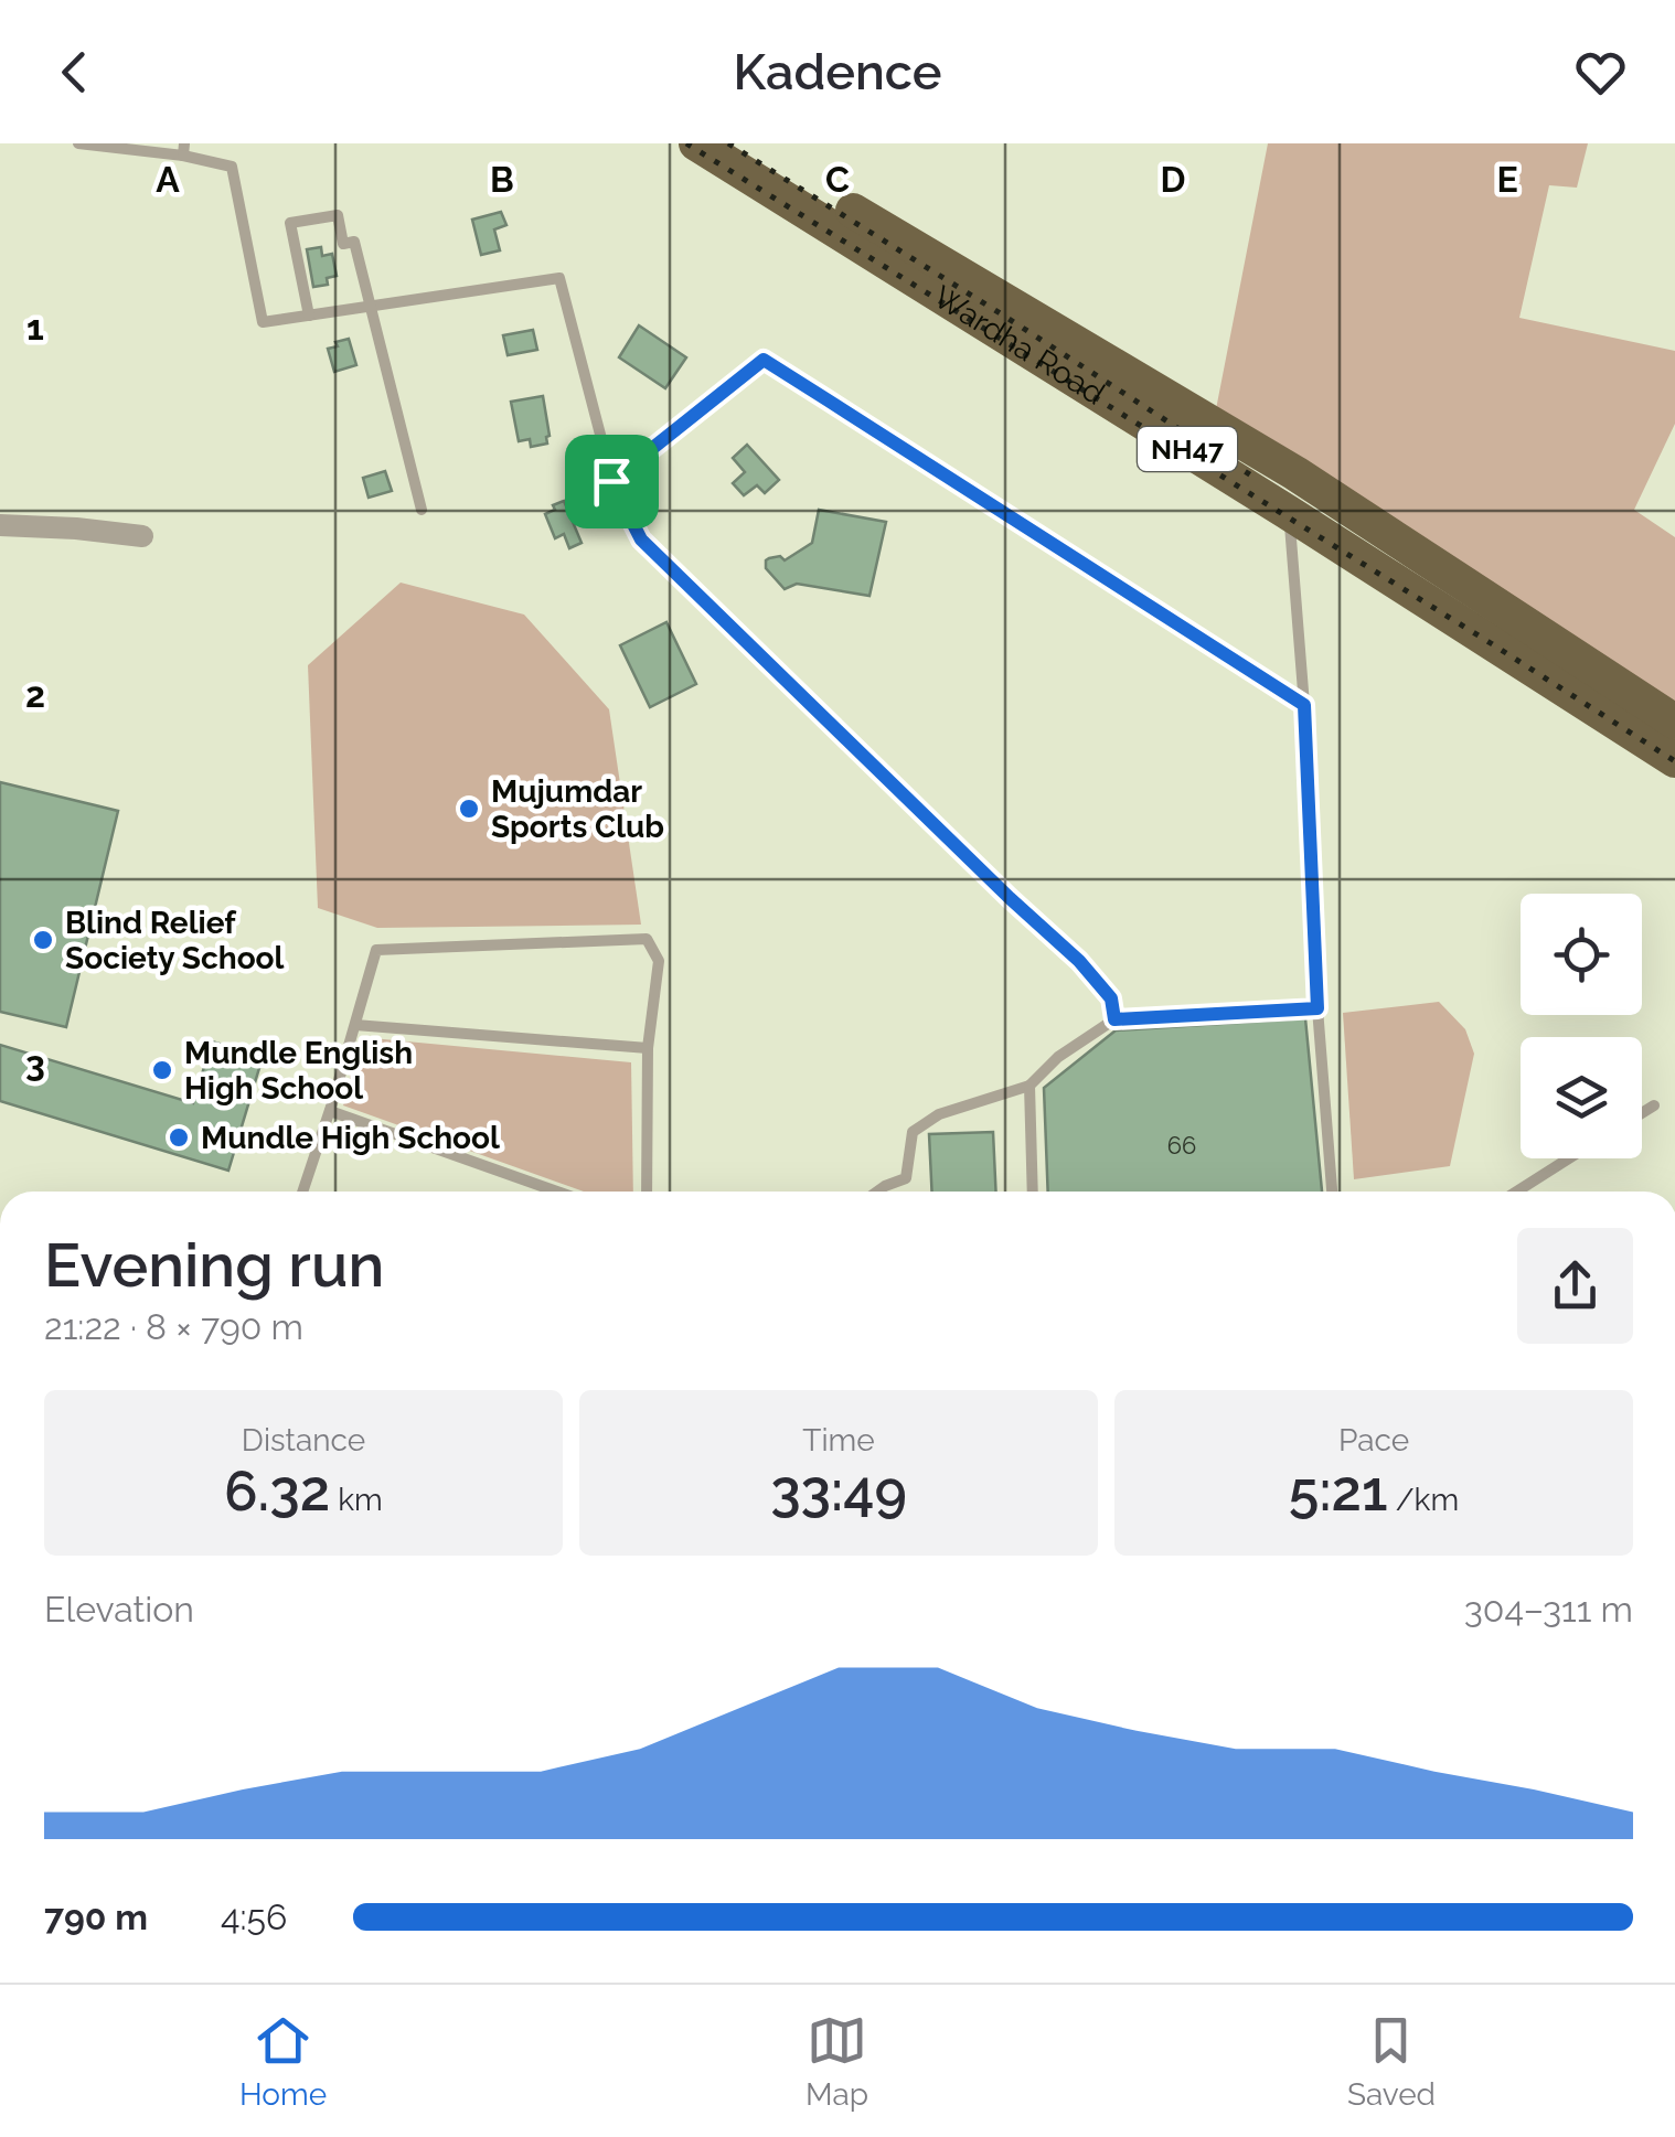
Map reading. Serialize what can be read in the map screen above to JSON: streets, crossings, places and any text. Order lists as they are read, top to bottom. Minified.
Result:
{"streets":{"highway":["Wardha Road","NH47"]},"places":["Mujumdar Sports Club","Blind Relief Society School","Mundle English High School","Mundle High School"],"house_numbers":["66"],"page":{"header":"Kadence","heading":["Evening run","21:22 · 8 × 790 m"],"stats":[["Distance","6.32 km"],["Time","33:49"],["Pace","5:21 /km"]],"chart":["Elevation","304–311 m"],"list":[{"name":"790 m","note":"4:56"}],"tabs":["Home","Map","Saved"]},"grid":{"columns":["A","B","C","D","E"],"rows":["1","2","3"]}}
